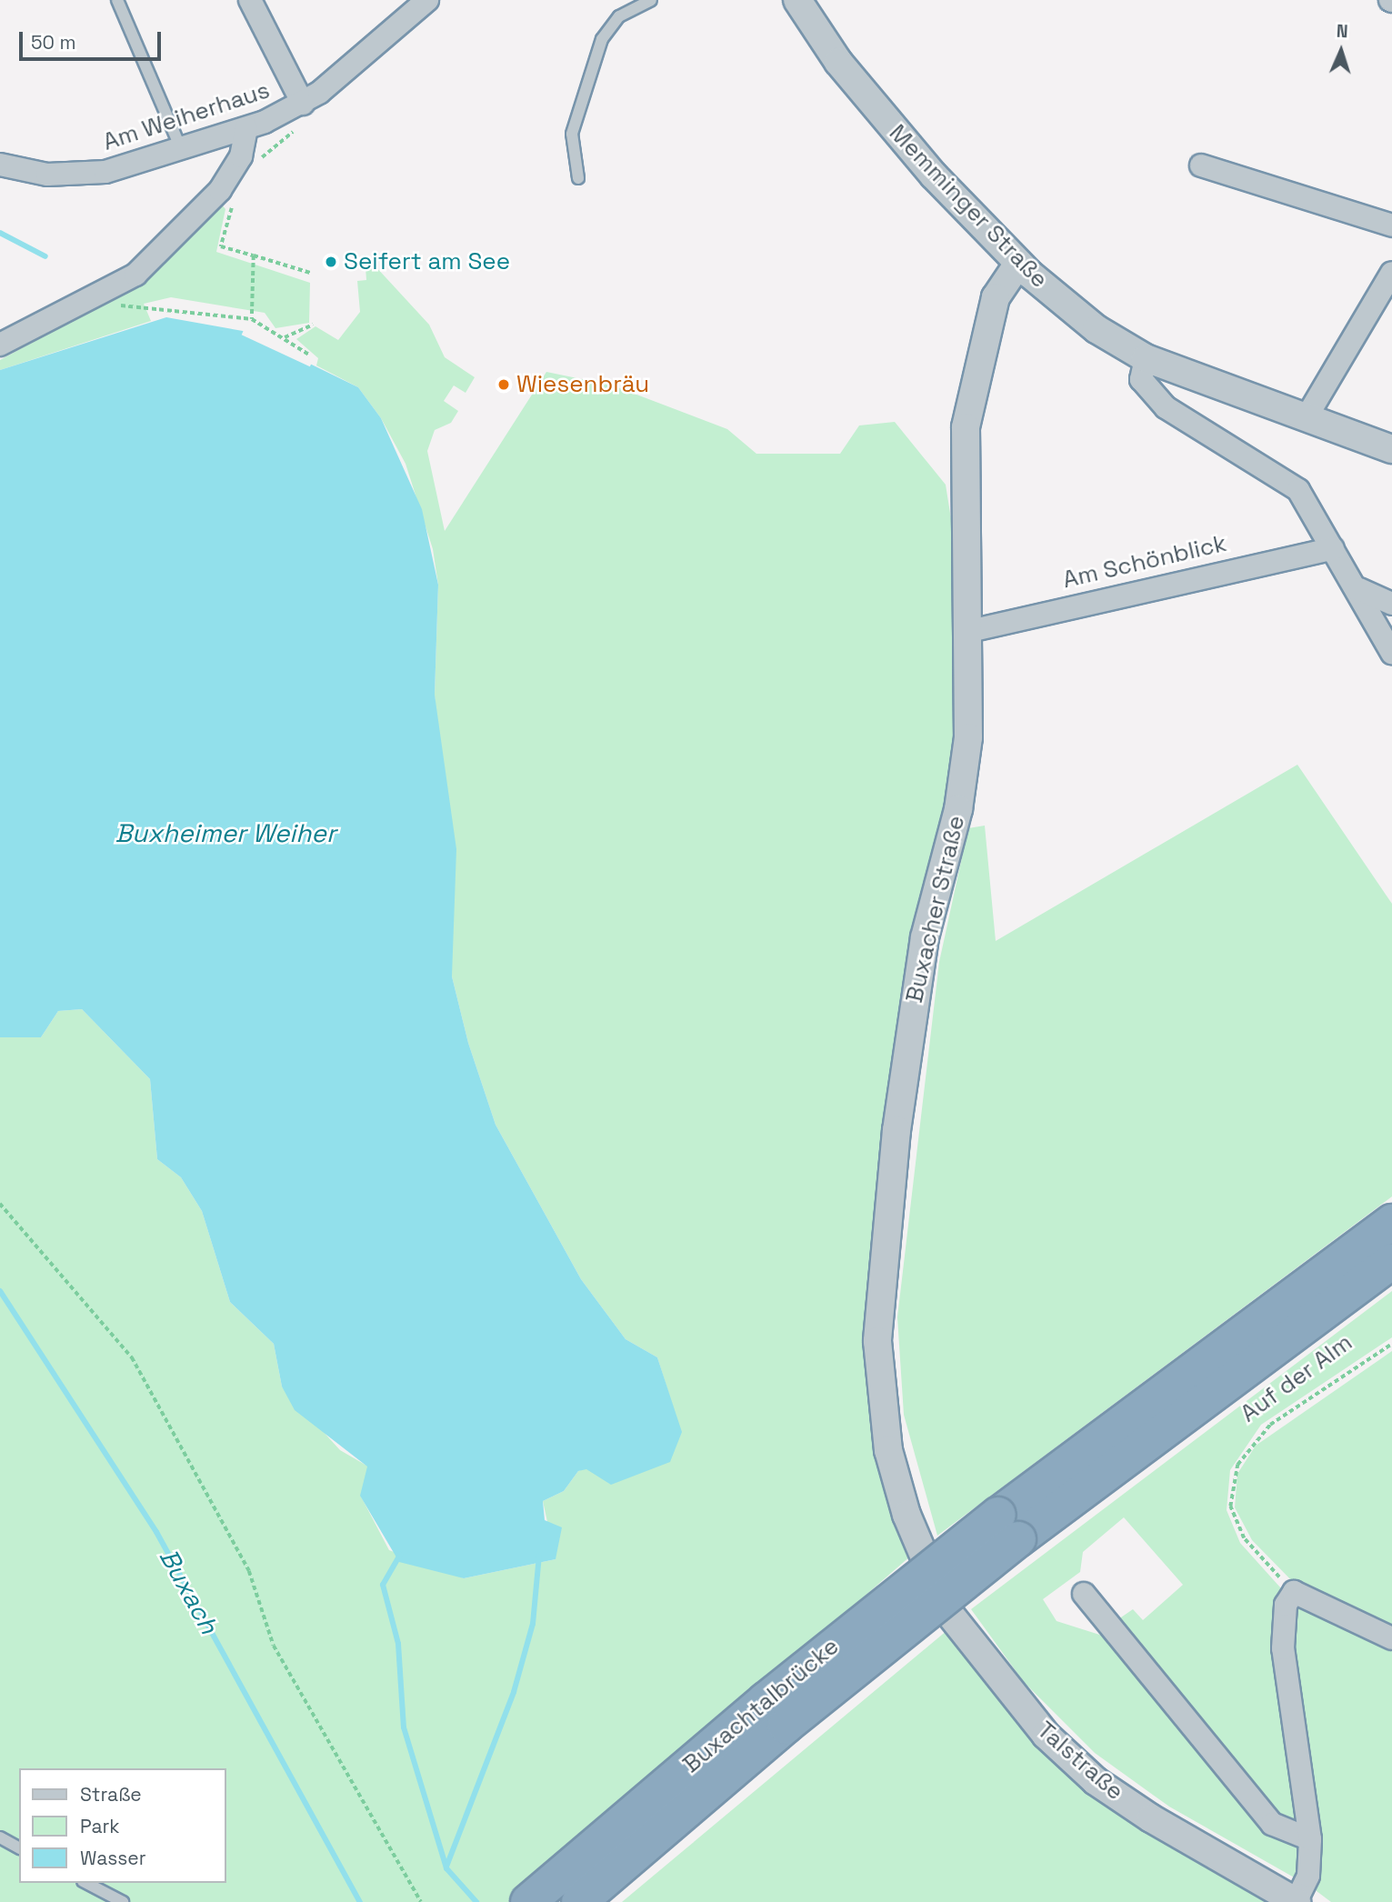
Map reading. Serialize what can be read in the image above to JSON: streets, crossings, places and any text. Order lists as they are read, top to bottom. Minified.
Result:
{"streets":{"highway":["Buxachtalbrücke"],"street":["Am Weiherhaus","Memminger Straße","Am Schönblick","Buxacher Straße","Talstraße"],"path":["Auf der Alm"]},"crossings":[["Memminger Straße","Buxacher Straße"],["Am Schönblick","Buxacher Straße"],["Buxacher Straße","Talstraße"]],"water":["Buxheimer Weiher","Buxach"],"places":["Seifert am See","Wiesenbräu"],"legend":["Straße","Park","Wasser"],"scale_bar":"50 m","north":"top"}
